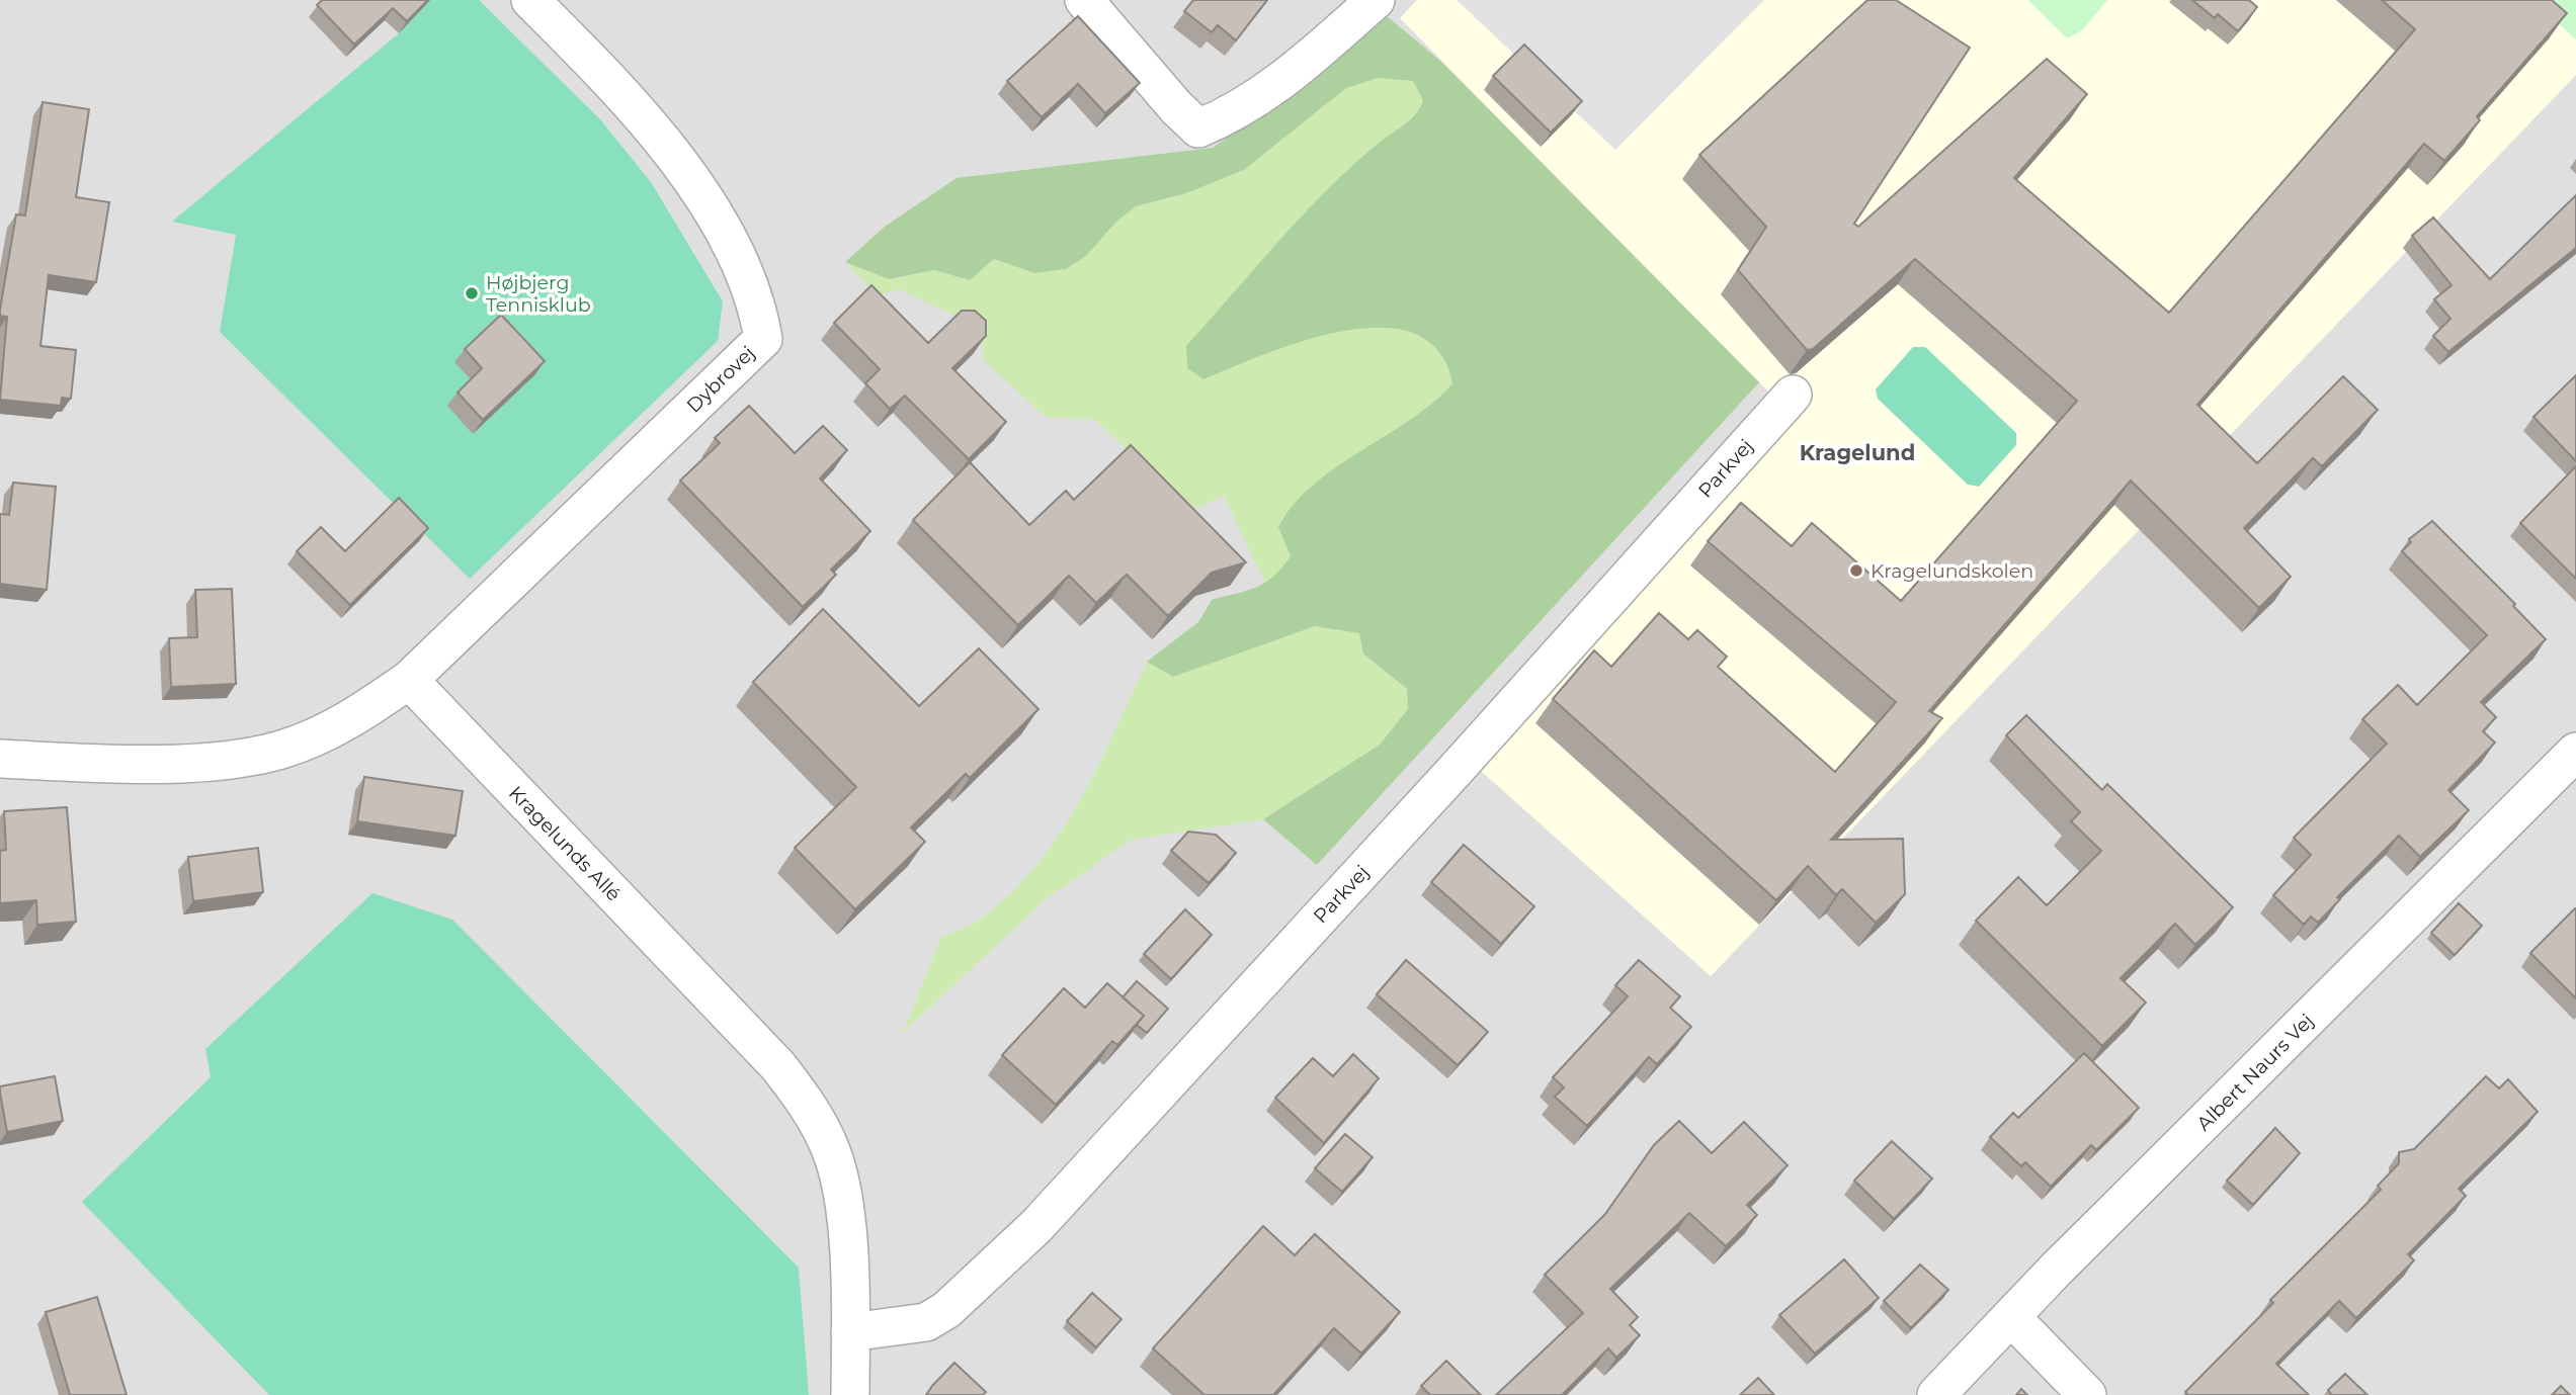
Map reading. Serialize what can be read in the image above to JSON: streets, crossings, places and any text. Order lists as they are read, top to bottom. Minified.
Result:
{"streets":{"street":["Dybrovej","Parkvej","Kragelunds Allé","Albert Naurs Vej"]},"crossings":[["Dybrovej","Kragelunds Allé"],["Parkvej","Kragelunds Allé"]],"districts":["Kragelund"],"places":["Højbjerg Tennisklub","Kragelundskolen"]}
